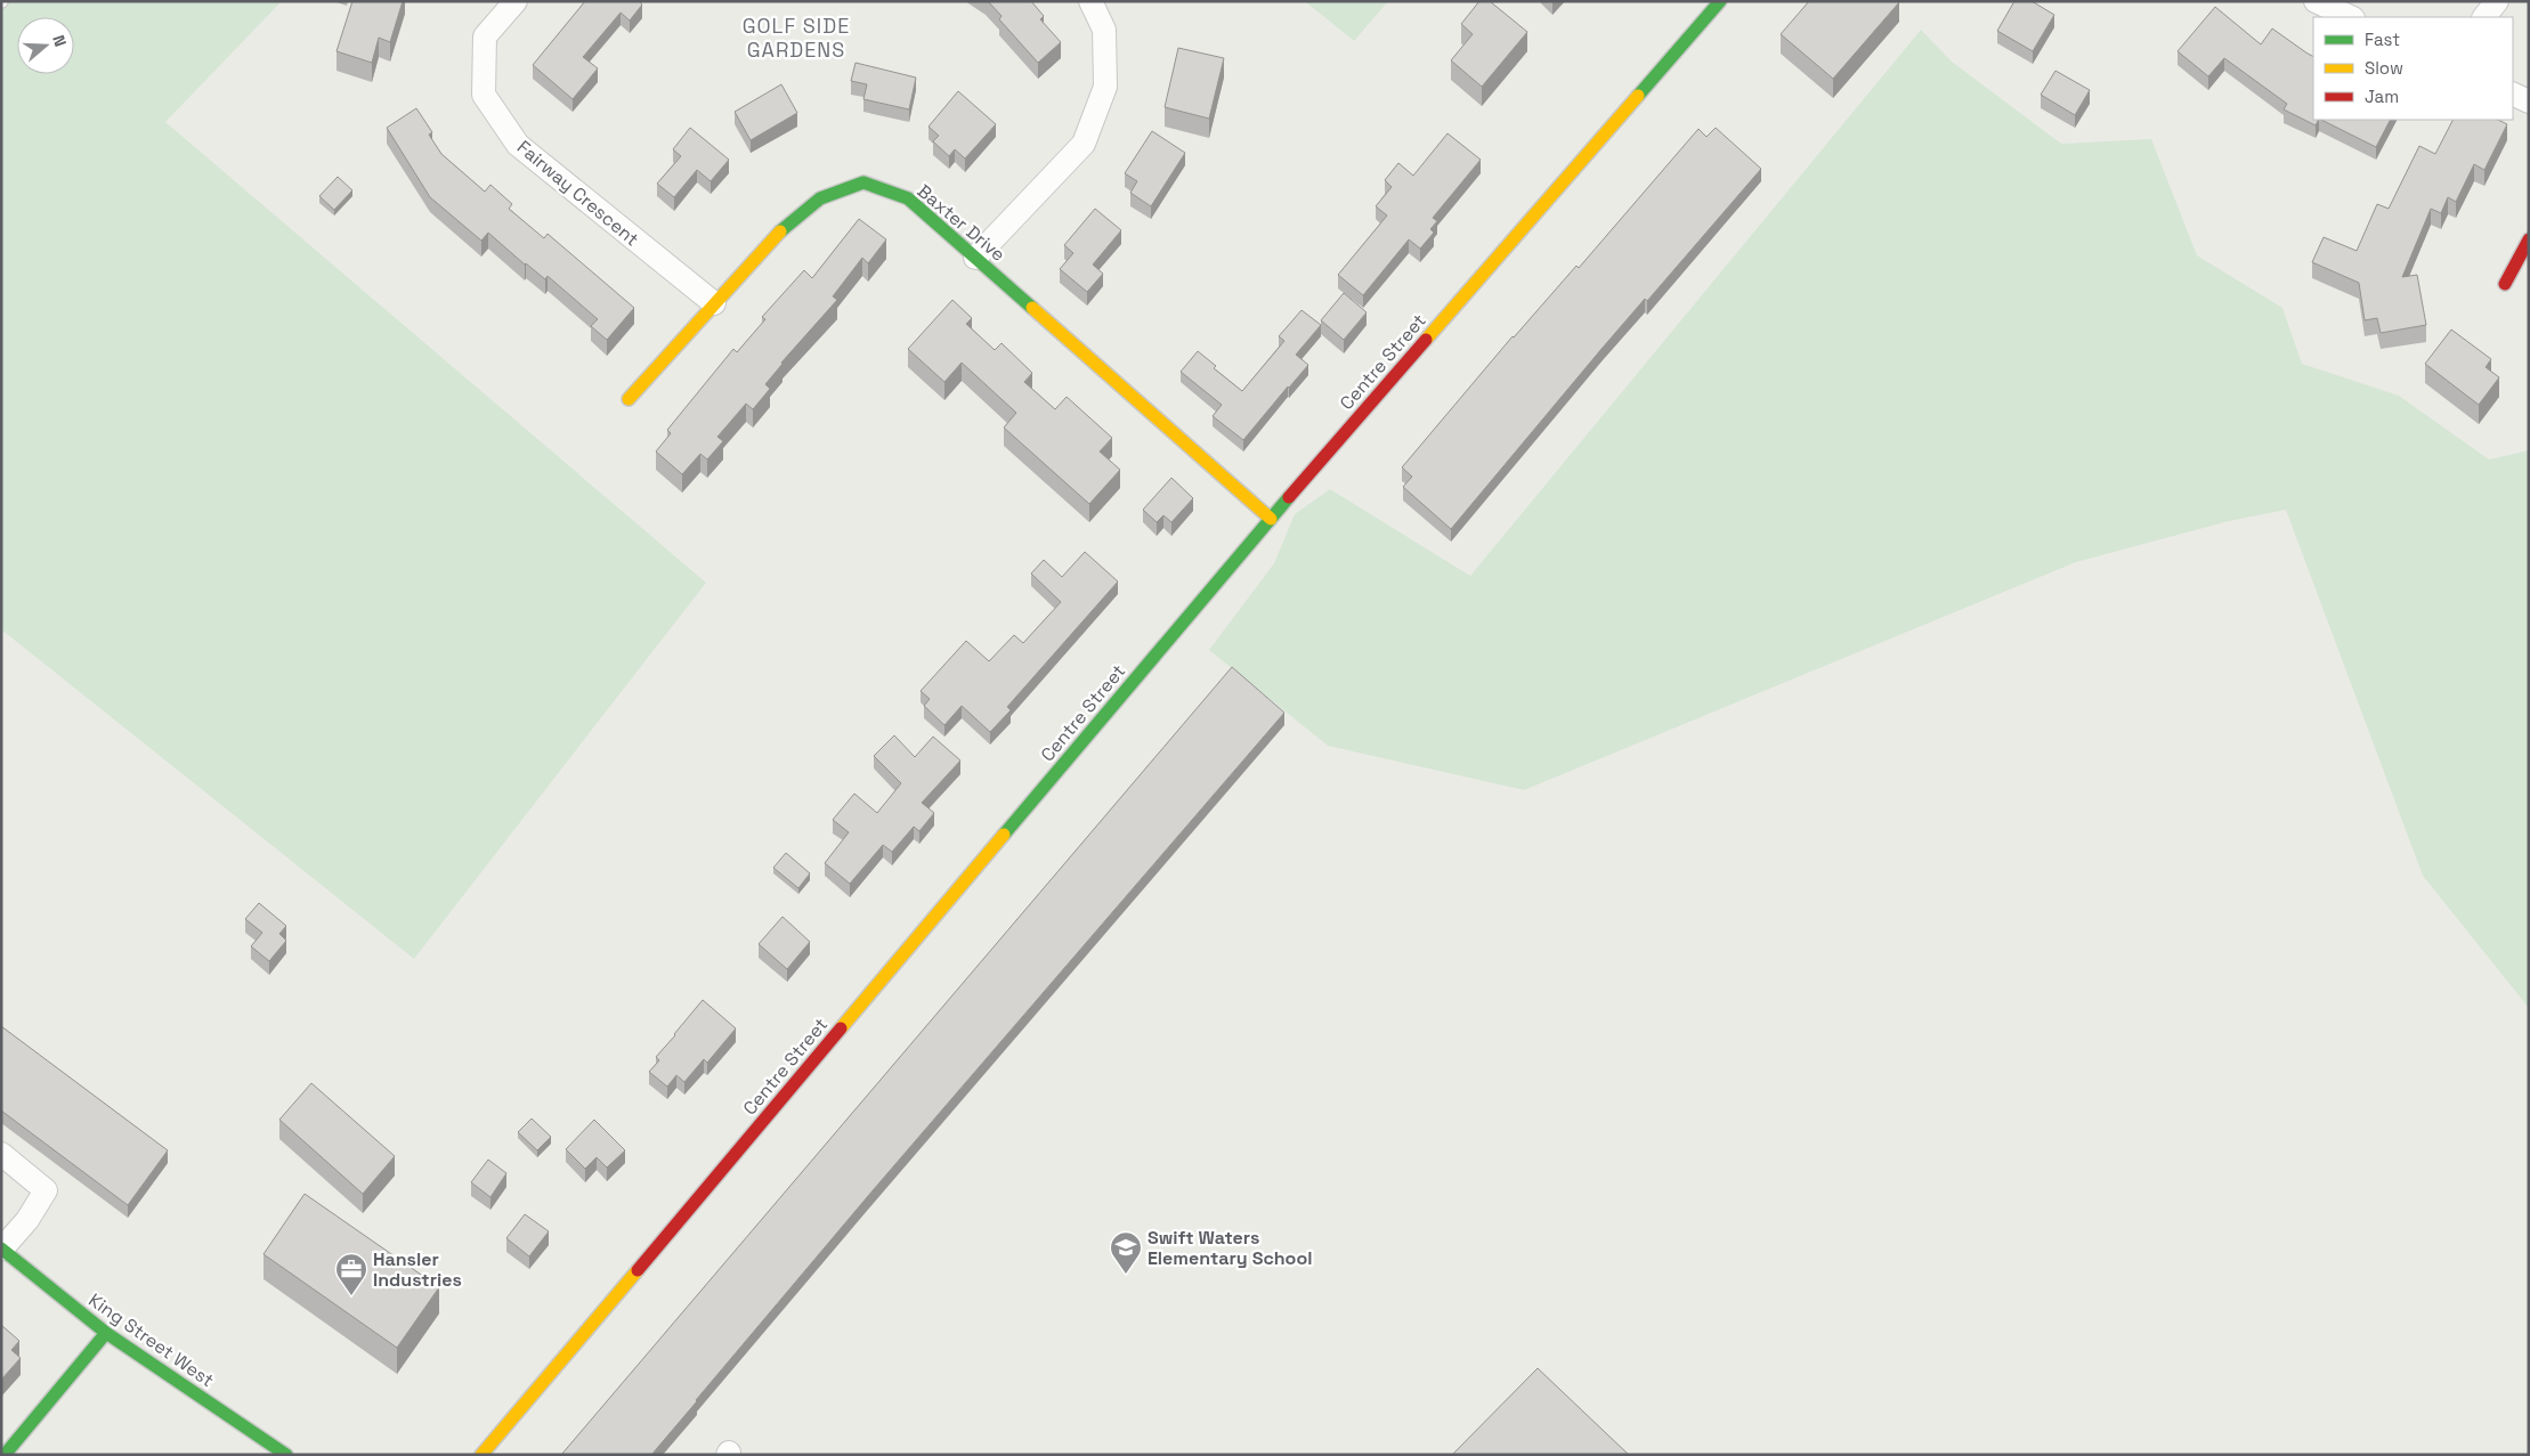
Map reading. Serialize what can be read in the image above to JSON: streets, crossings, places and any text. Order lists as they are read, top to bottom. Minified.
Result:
{"streets":{"street":["Fairway Crescent","Baxter Drive","Centre Street","King Street West"]},"crossings":[["Fairway Crescent","Baxter Drive"],["Baxter Drive","Centre Street"]],"districts":["GOLF SIDE GARDENS"],"places":{"school or university":["Swift Waters Elementary School"],"office":["Hansler Industries"]},"legend":["Fast","Slow","Jam"],"north":"right"}
